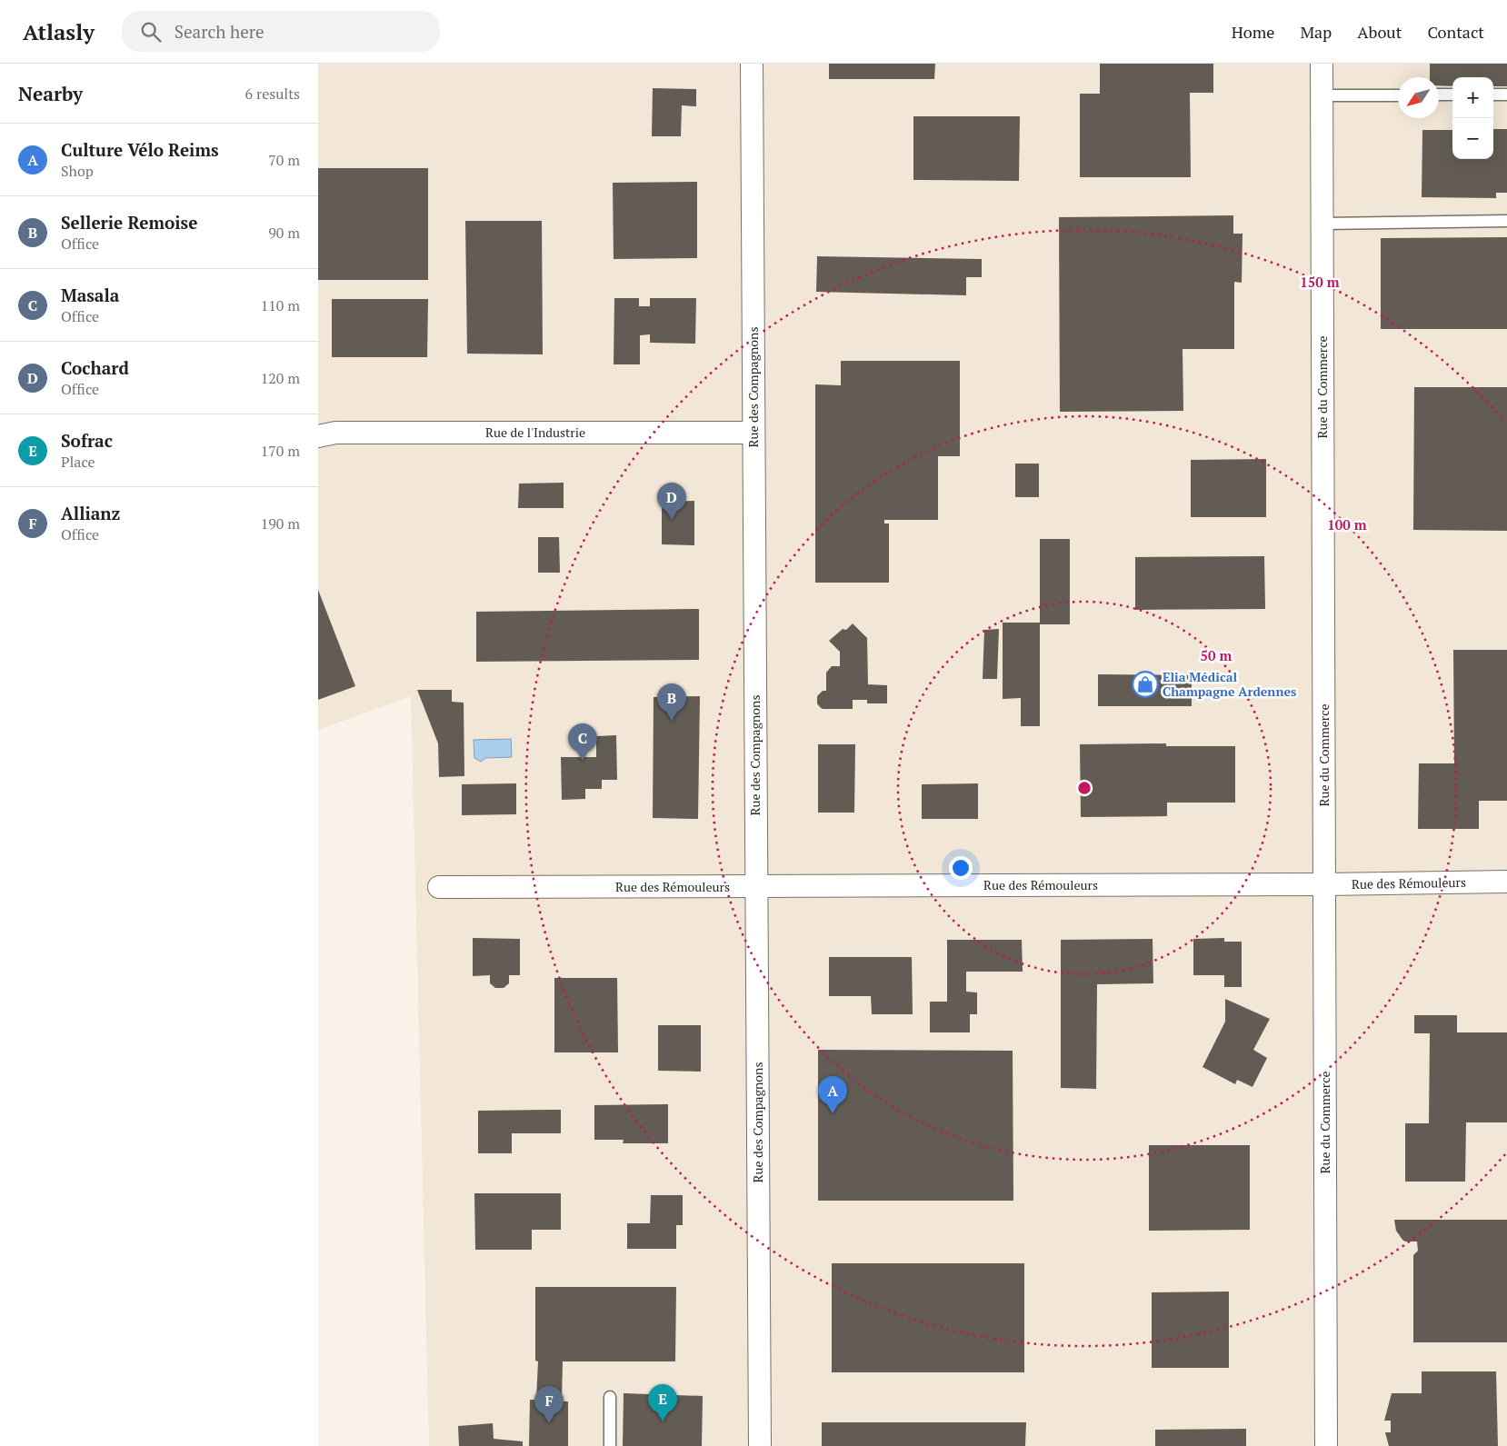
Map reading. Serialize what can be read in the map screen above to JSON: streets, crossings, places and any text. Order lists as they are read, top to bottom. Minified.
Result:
{"streets":{"street":["Rue des Compagnons","Rue du Commerce","Rue de l'Industrie","Rue des Rémouleurs"]},"crossings":[["Rue des Compagnons","Rue de l'Industrie"],["Rue des Compagnons","Rue des Rémouleurs"],["Rue du Commerce","Rue des Rémouleurs"]],"places":{"shop":["Elia Médical Champagne Ardennes"]},"north":"bottom left","page":{"header":"Atlasly","search":"Search here","nav":["Home","Map","About","Contact"],"heading":["Nearby","6 results"],"map_buttons":["+","−"],"list":[{"mark":"A","name":"Culture Vélo Reims","note":"Shop","value":"70 m"},{"mark":"B","name":"Sellerie Remoise","note":"Office","value":"90 m"},{"mark":"C","name":"Masala","note":"Office","value":"110 m"},{"mark":"D","name":"Cochard","note":"Office","value":"120 m"},{"mark":"E","name":"Sofrac","note":"Place","value":"170 m"},{"mark":"F","name":"Allianz","note":"Office","value":"190 m"}],"pins":["D","B","C","A","E","F"]},"rings":["150 m","100 m","50 m"]}
